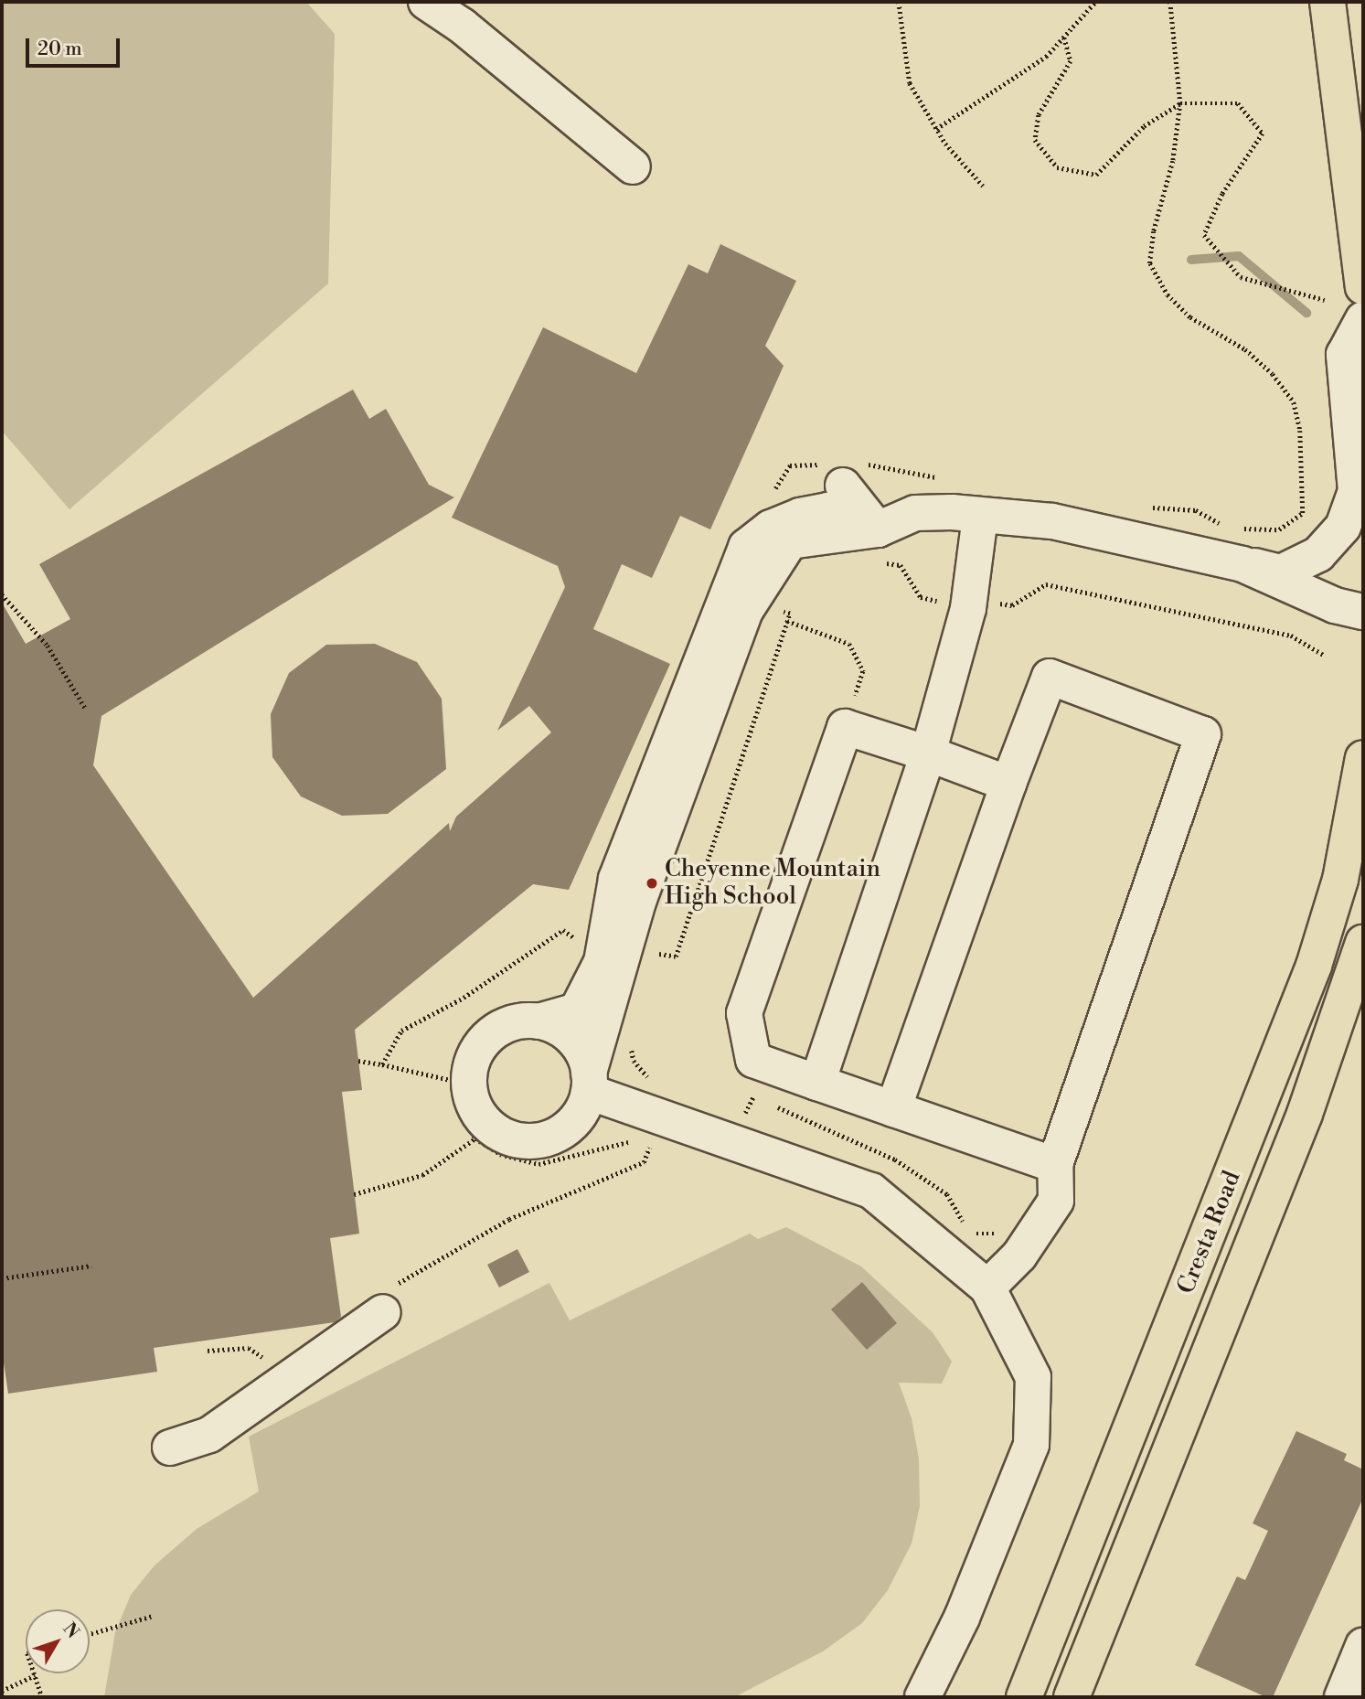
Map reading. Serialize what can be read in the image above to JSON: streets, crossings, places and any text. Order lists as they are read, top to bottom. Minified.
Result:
{"streets":{"main road":["Cresta Road"]},"places":["Cheyenne Mountain High School"],"scale_bar":"20 m","north":"top right"}
